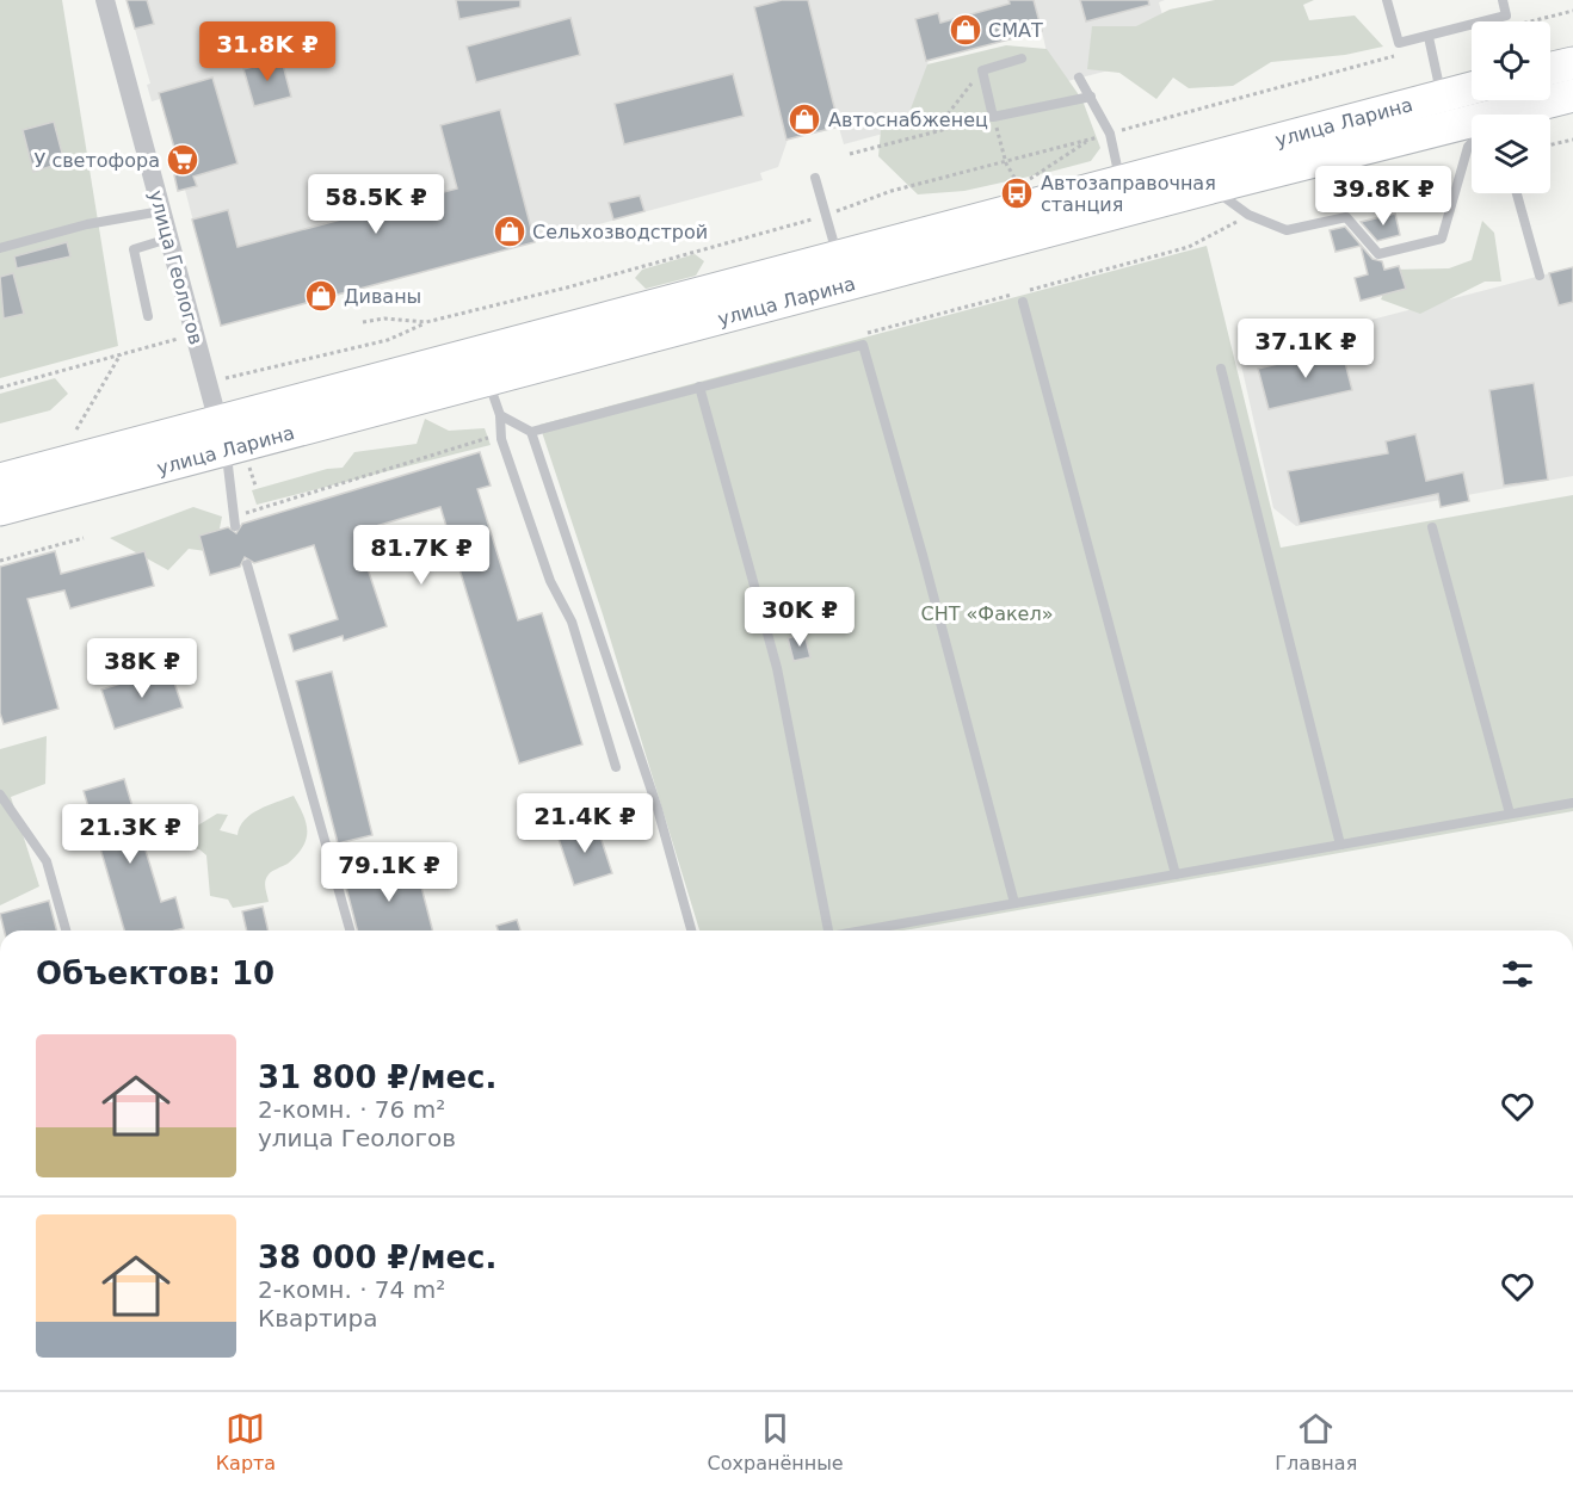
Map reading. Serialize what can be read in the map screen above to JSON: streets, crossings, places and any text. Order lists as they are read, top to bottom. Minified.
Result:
{"streets":{"main road":["улица Ларина"],"street":["улица Геологов"]},"crossings":[["улица Ларина","улица Геологов"]],"parks":["СНТ «Факел»"],"places":{"shop":["СМАТ","Автоснабженец","Сельхозводстрой","Диваны"],"supermarket":["У светофора"],"bus stop":["Автозаправочная станция"]},"page":{"price":["31.8K ₽","39.8K ₽","58.5K ₽","37.1K ₽","81.7K ₽","30K ₽","38K ₽","21.4K ₽","21.3K ₽","79.1K ₽"],"heading":"Объектов: 10","list":[{"name":"31 800 ₽/мес.","note":"2-комн. · 76 m² · улица Геологов"},{"name":"38 000 ₽/мес.","note":"2-комн. · 74 m² · Квартира"}],"tabs":["Карта","Сохранённые","Главная"]}}
